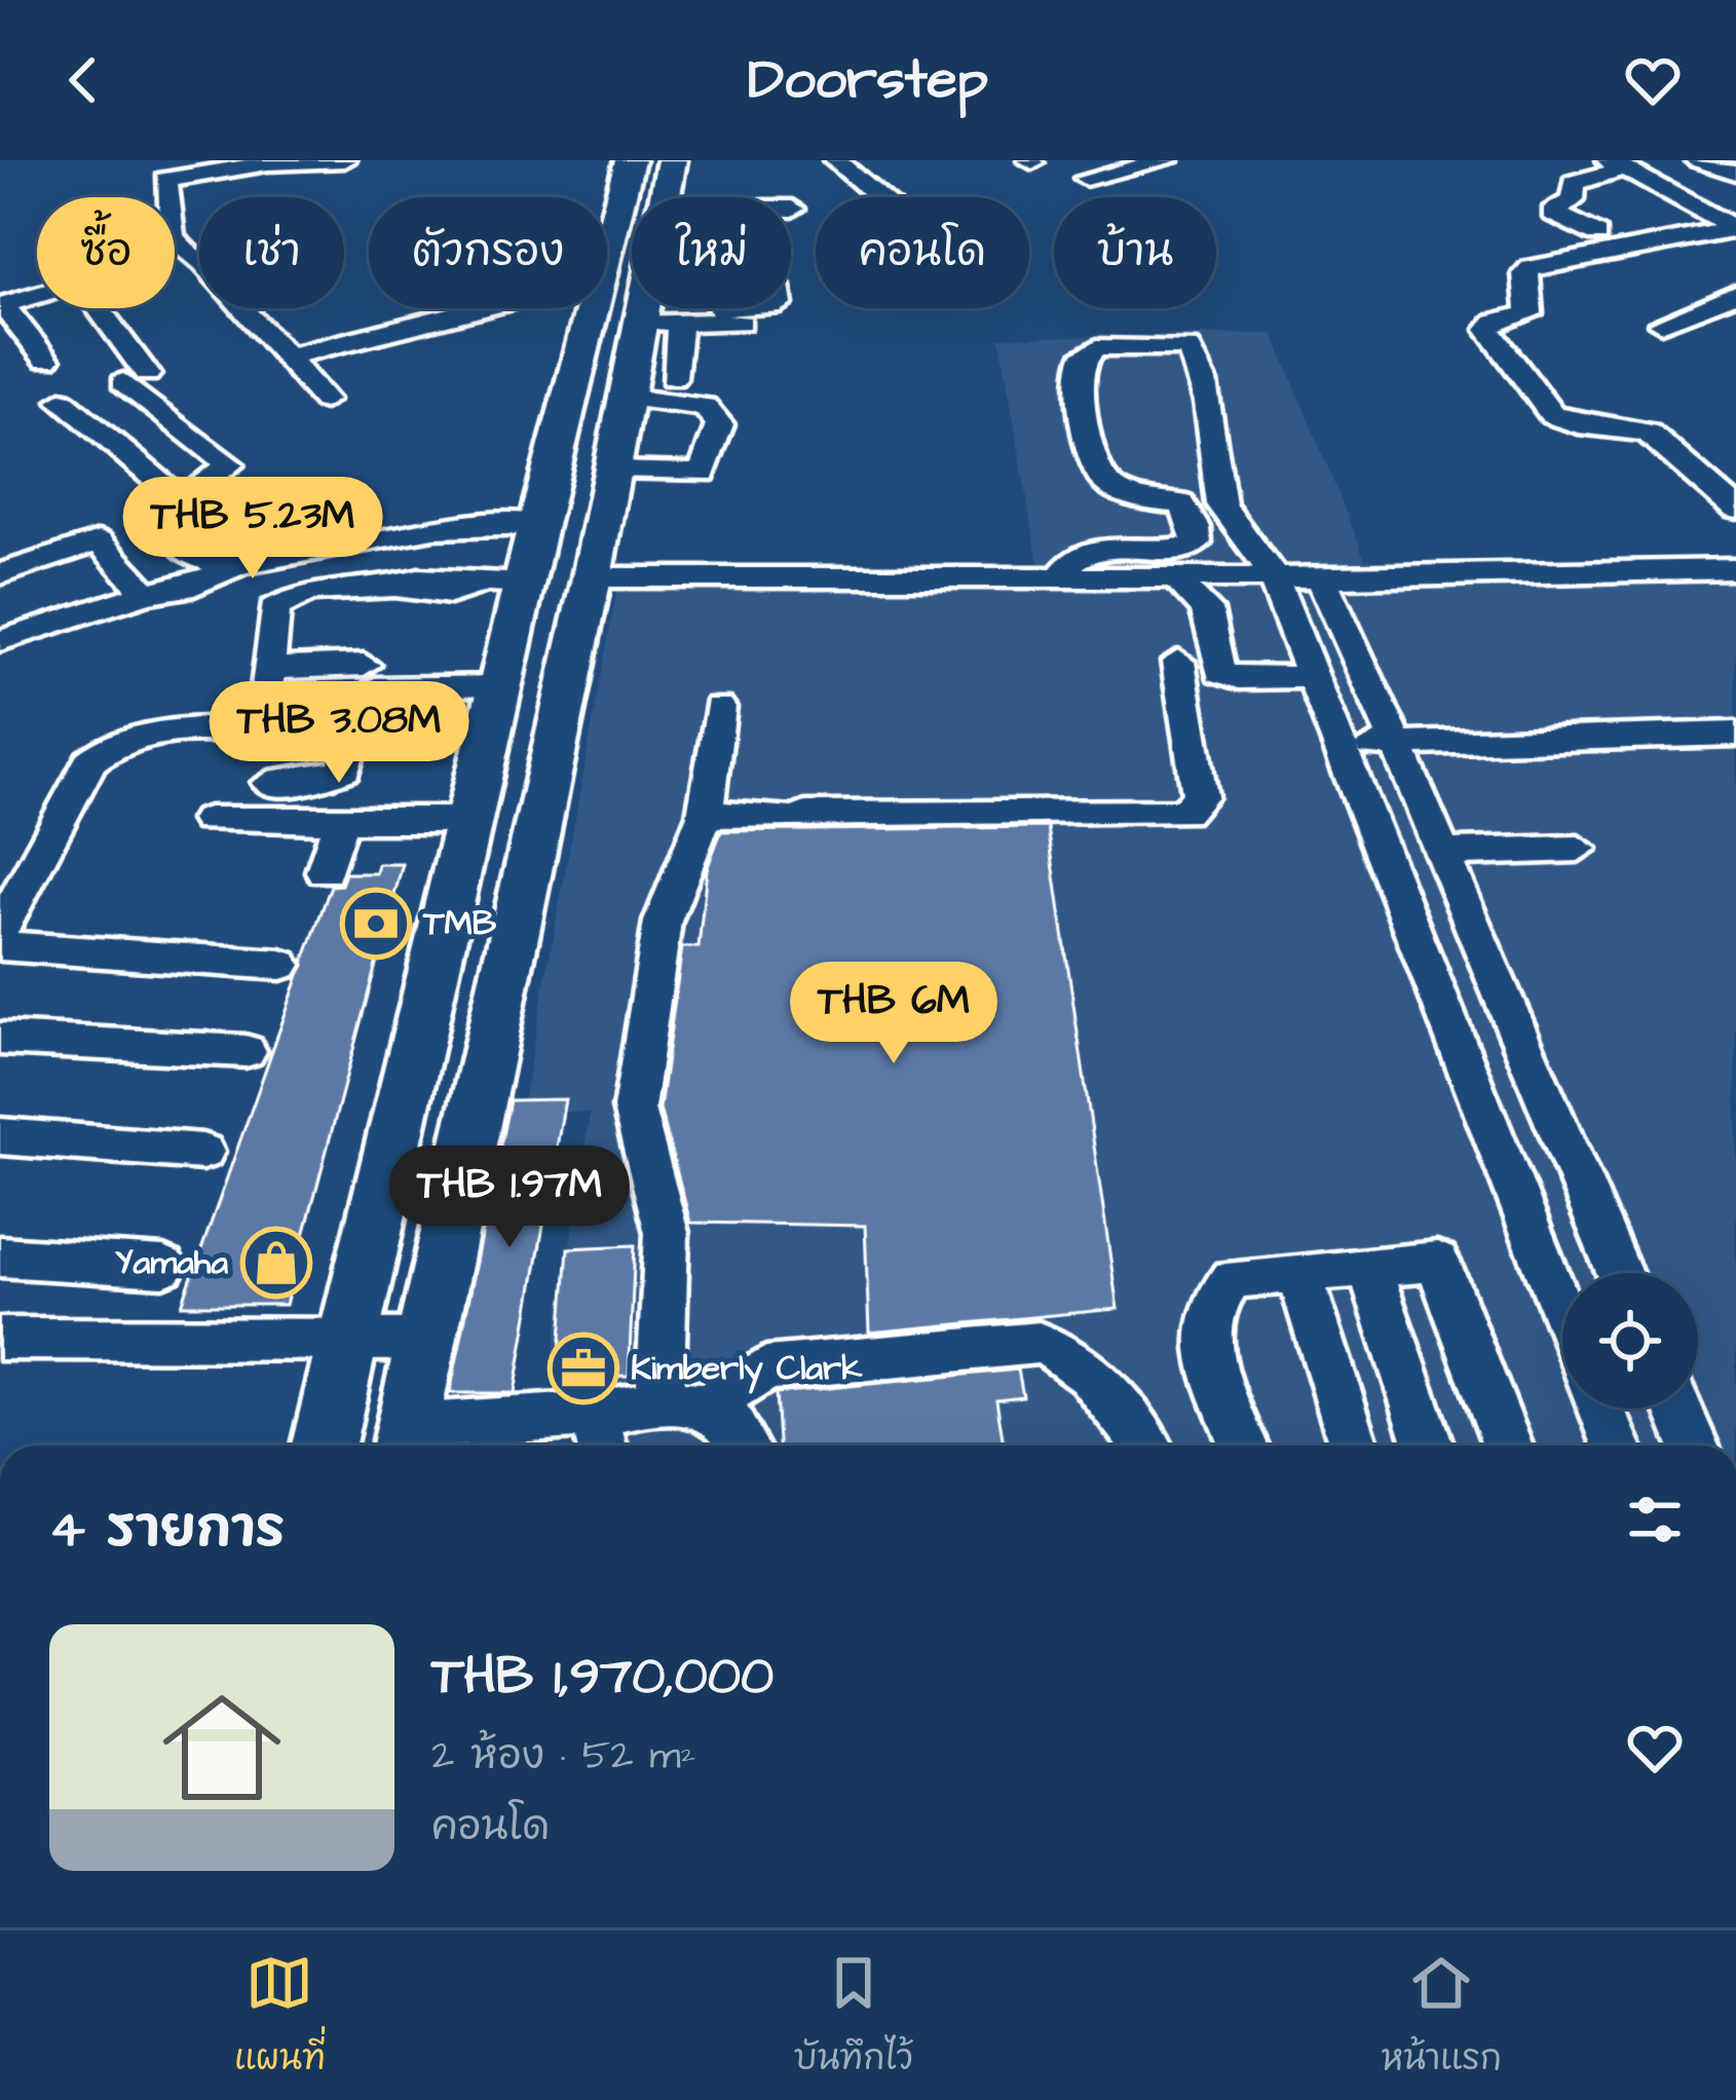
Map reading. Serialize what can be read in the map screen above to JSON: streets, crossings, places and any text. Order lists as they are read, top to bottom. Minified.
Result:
{"places":{"bank":["TMB"],"shop":["Yamaha"],"office":["Kimberly Clark"]},"page":{"header":"Doorstep","chip":["ซื้อ","เช่า","ตัวกรอง","ใหม่","คอนโด","บ้าน"],"price":["THB 5.23M","THB 3.08M","THB 6M","THB 1.97M"],"heading":"4 รายการ","list":[{"name":"THB 1,970,000","note":"2 ห้อง · 52 m² · คอนโด"}],"tabs":["แผนที่","บันทึกไว้","หน้าแรก"]}}
